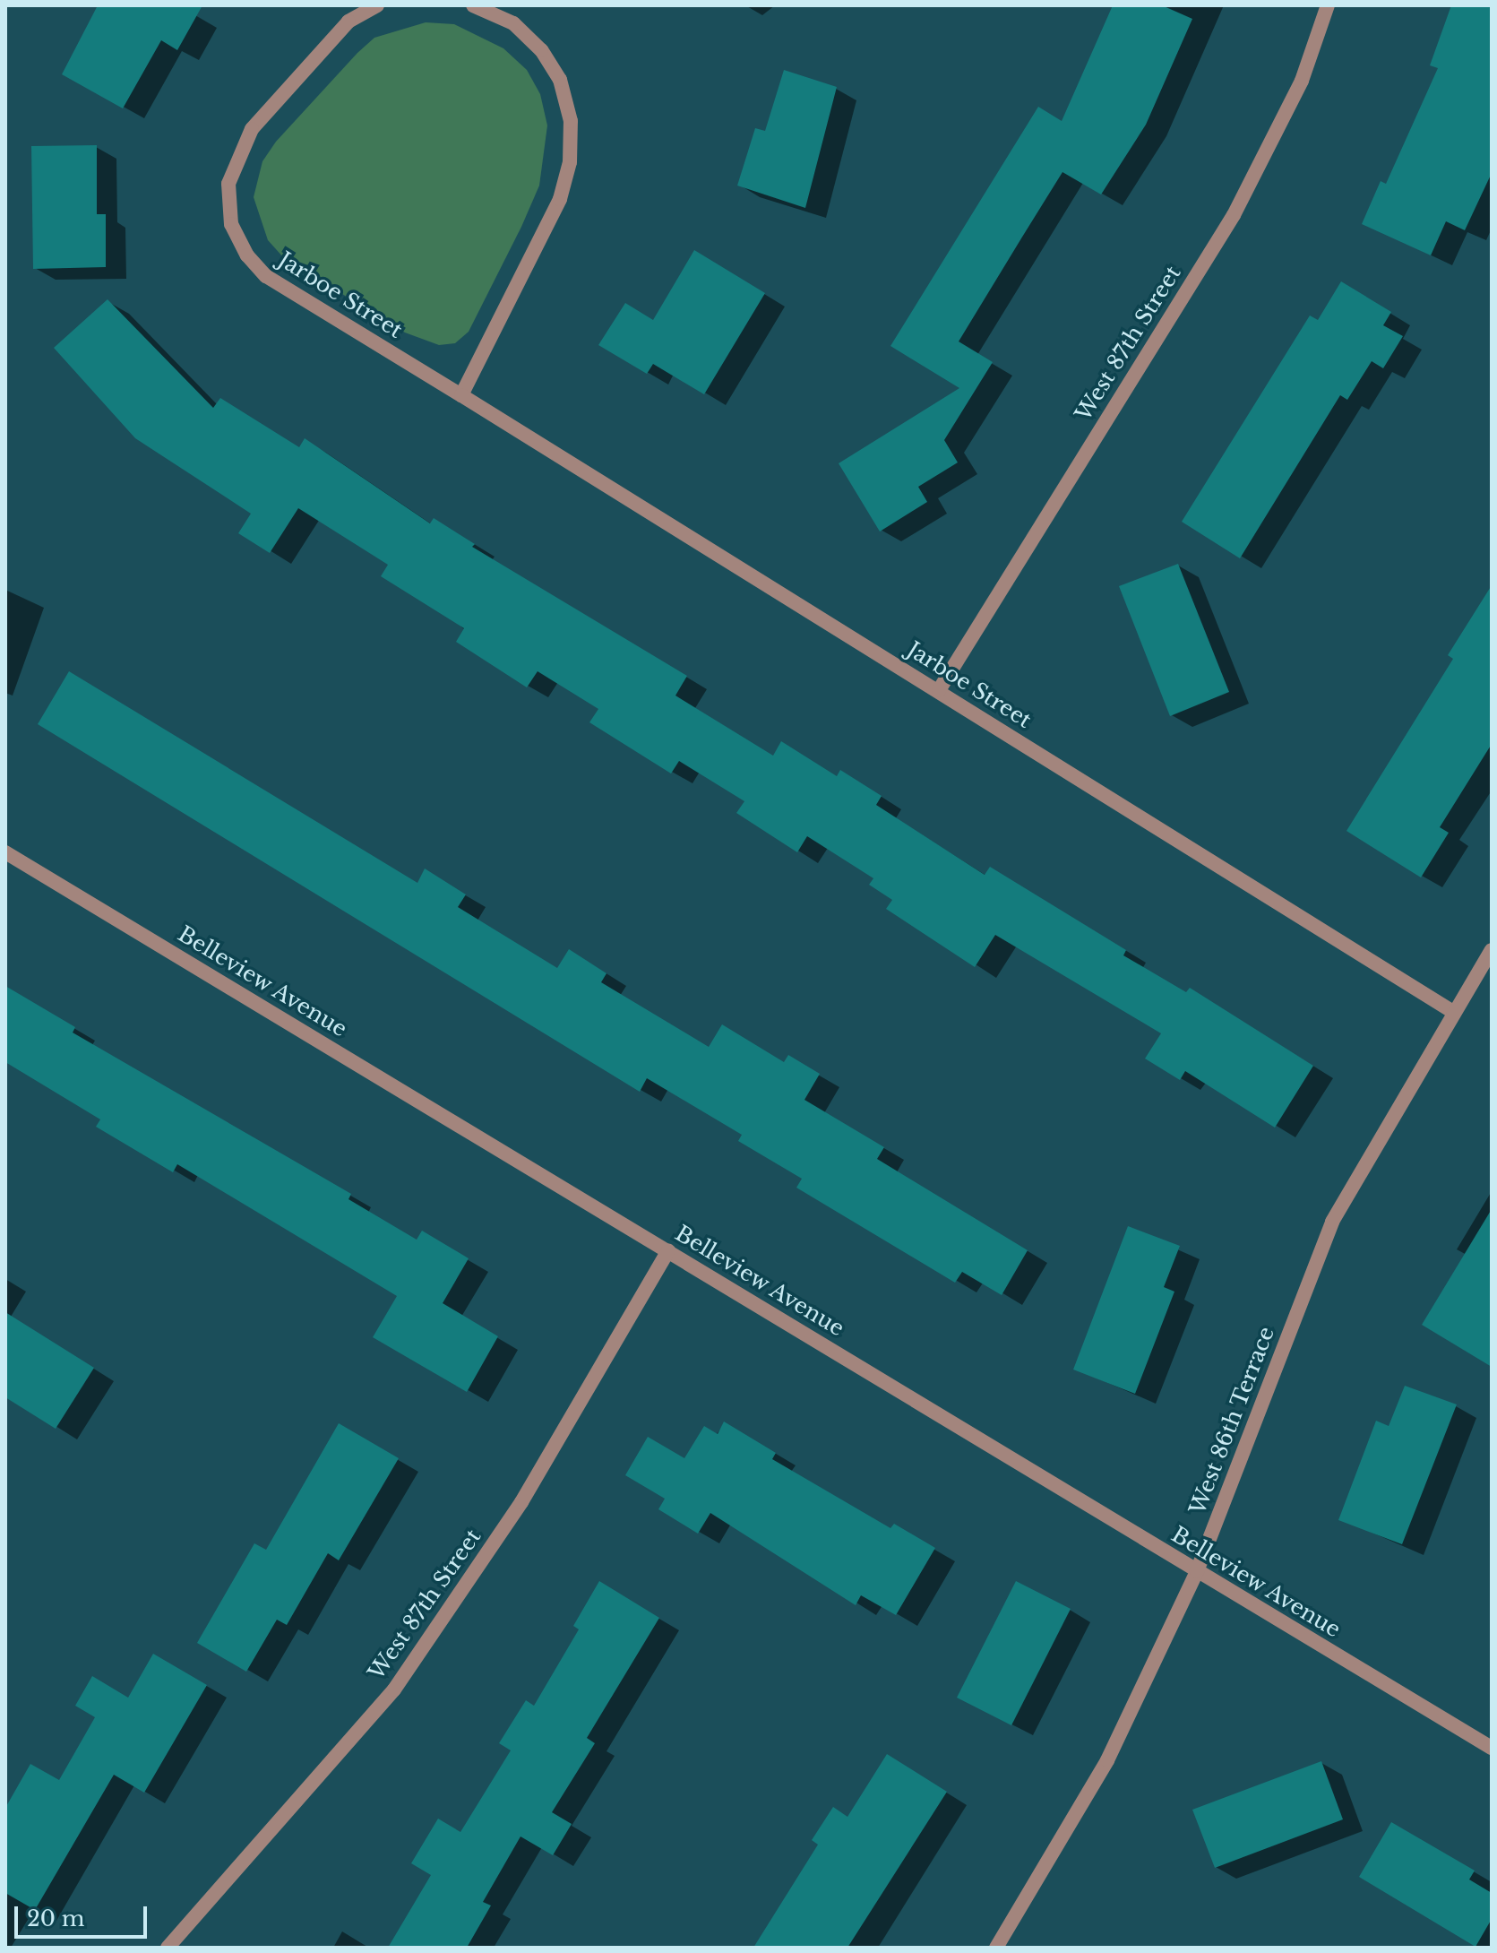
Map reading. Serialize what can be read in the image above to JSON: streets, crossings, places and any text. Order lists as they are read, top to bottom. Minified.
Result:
{"streets":{"street":["Jarboe Street","West 87th Street","Belleview Avenue","West 86th Terrace"]},"crossings":[["Jarboe Street","West 87th Street"],["Jarboe Street","West 86th Terrace"],["West 87th Street","Belleview Avenue"],["Belleview Avenue","West 86th Terrace"]],"scale_bar":"20 m"}
